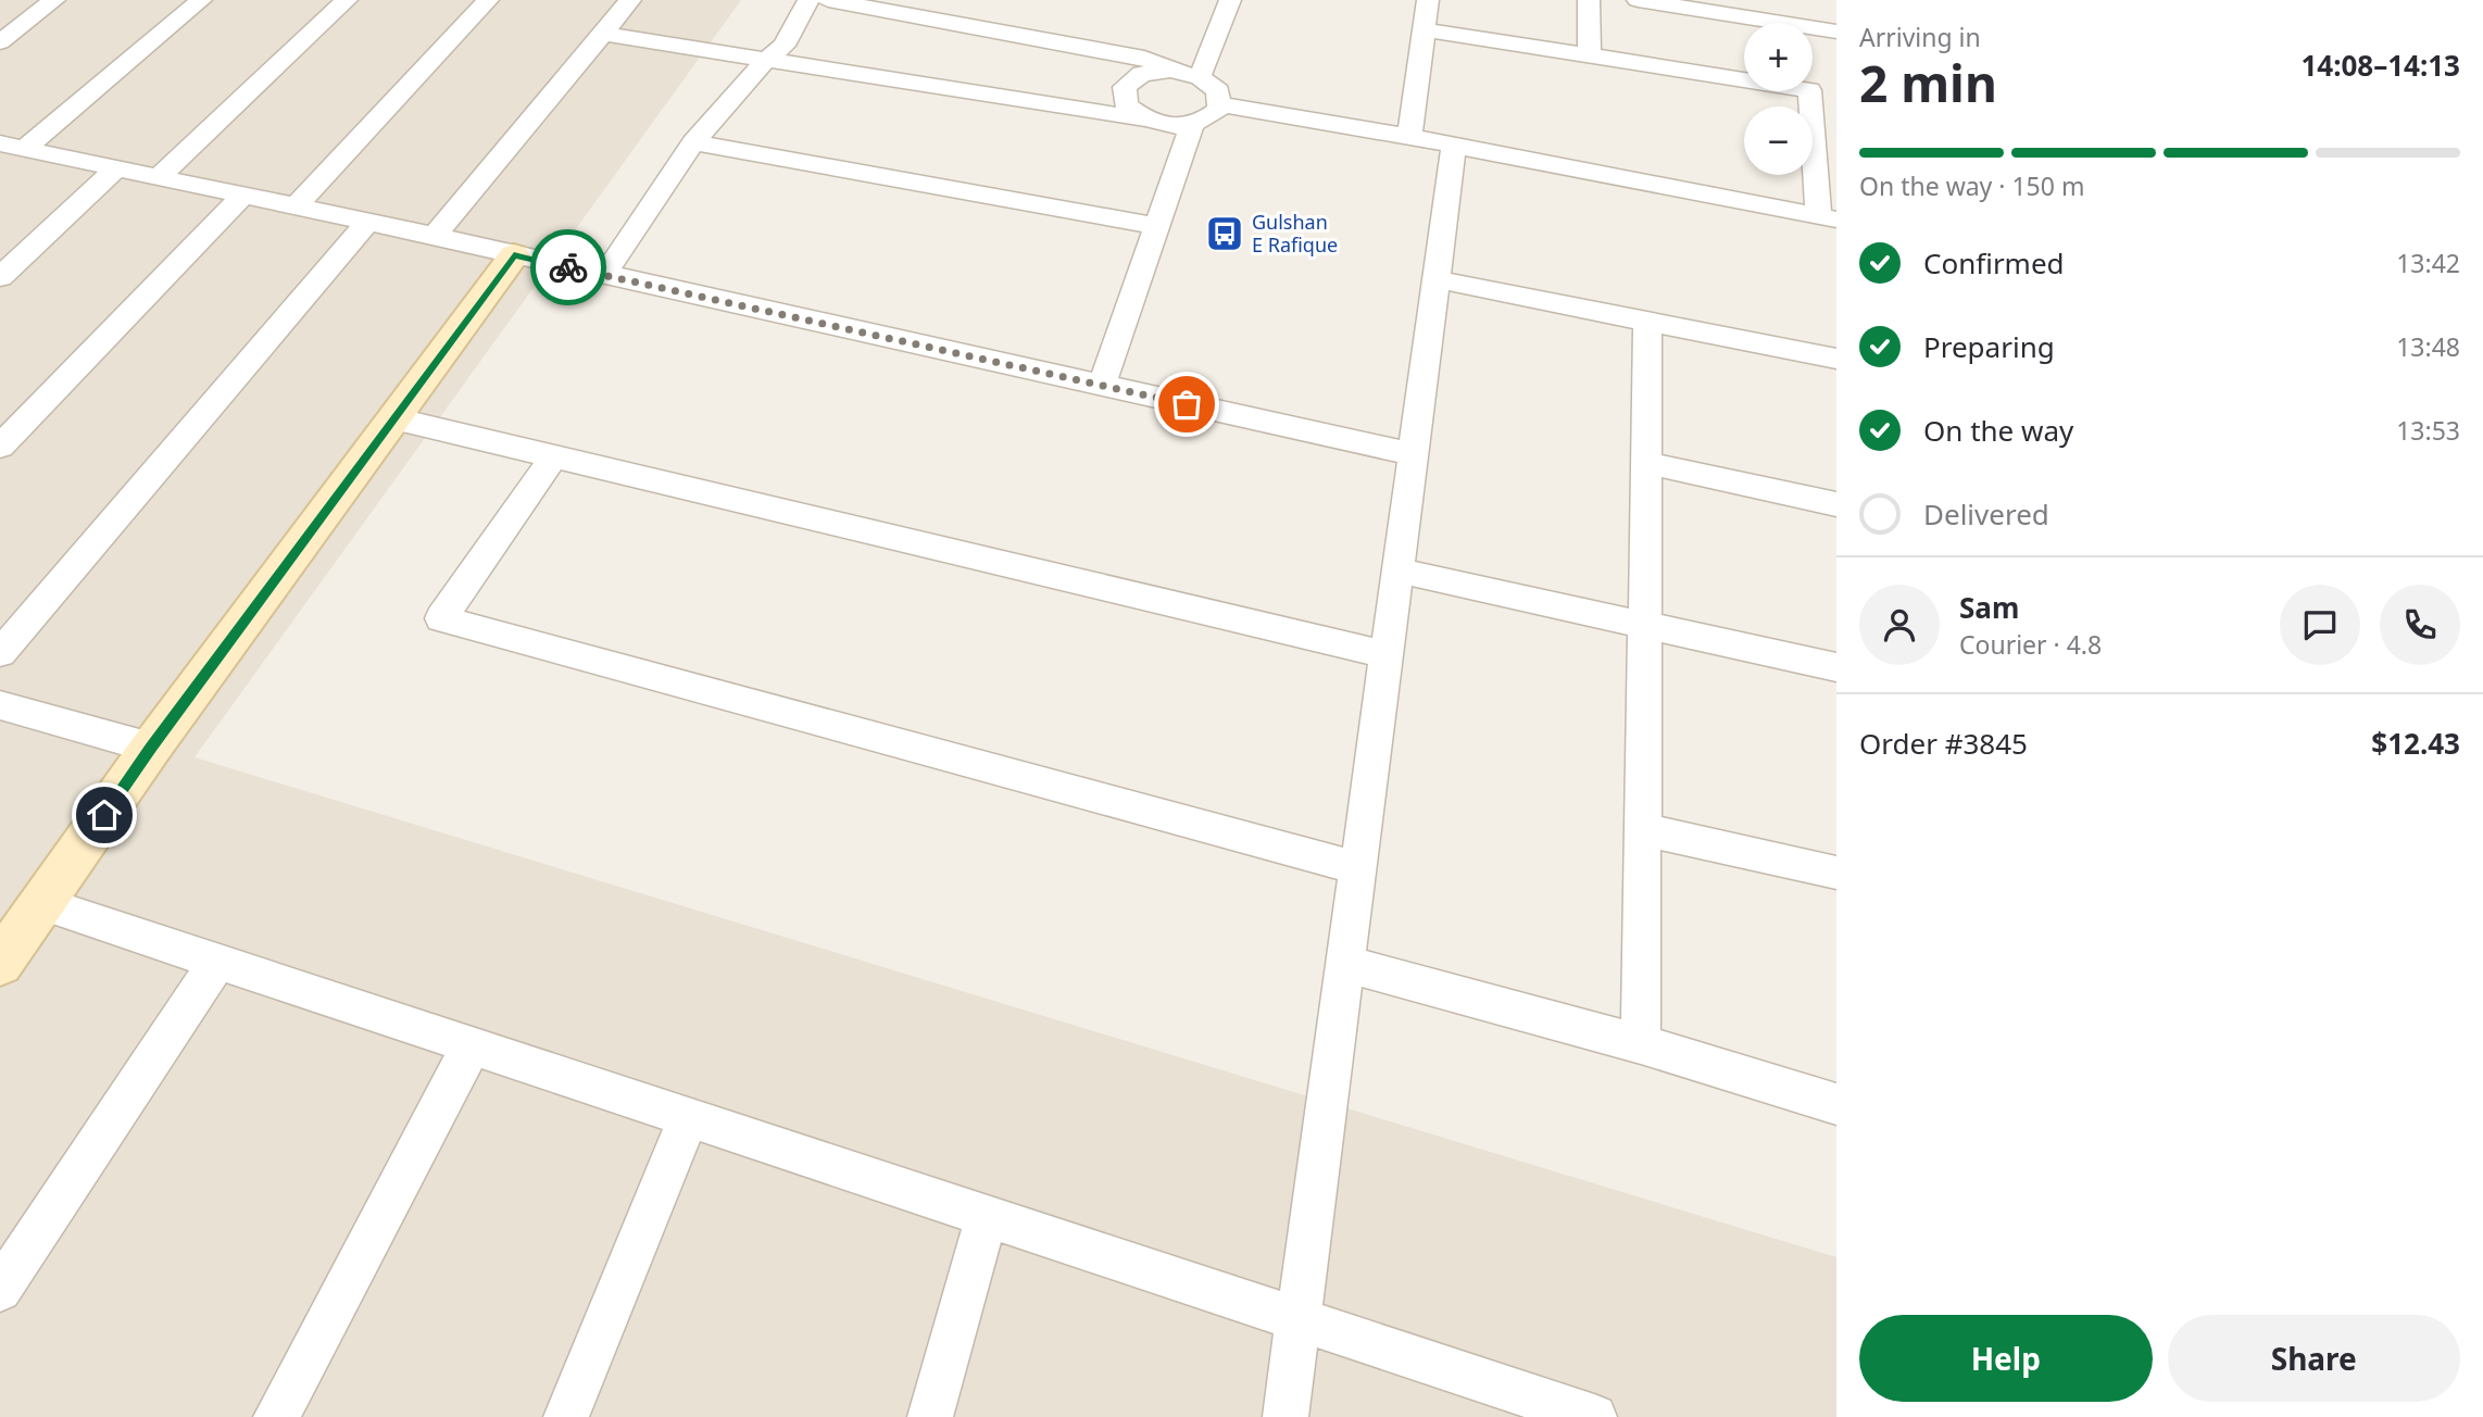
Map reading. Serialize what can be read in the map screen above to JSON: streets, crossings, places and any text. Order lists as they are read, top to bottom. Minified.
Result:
{"places":{"bus stop":["Gulshan E Rafique"]},"page":{"heading":["2 min","Arriving in","14:08–14:13"],"panel":["Sam","Courier · 4.8","Order #3845","$12.43"],"map_buttons":["+","−"],"bar":"On the way · 150 m","list":[["Confirmed","13:42"],["Preparing","13:48"],["On the way","13:53"],"Delivered"],"buttons":["Help","Share"]}}
